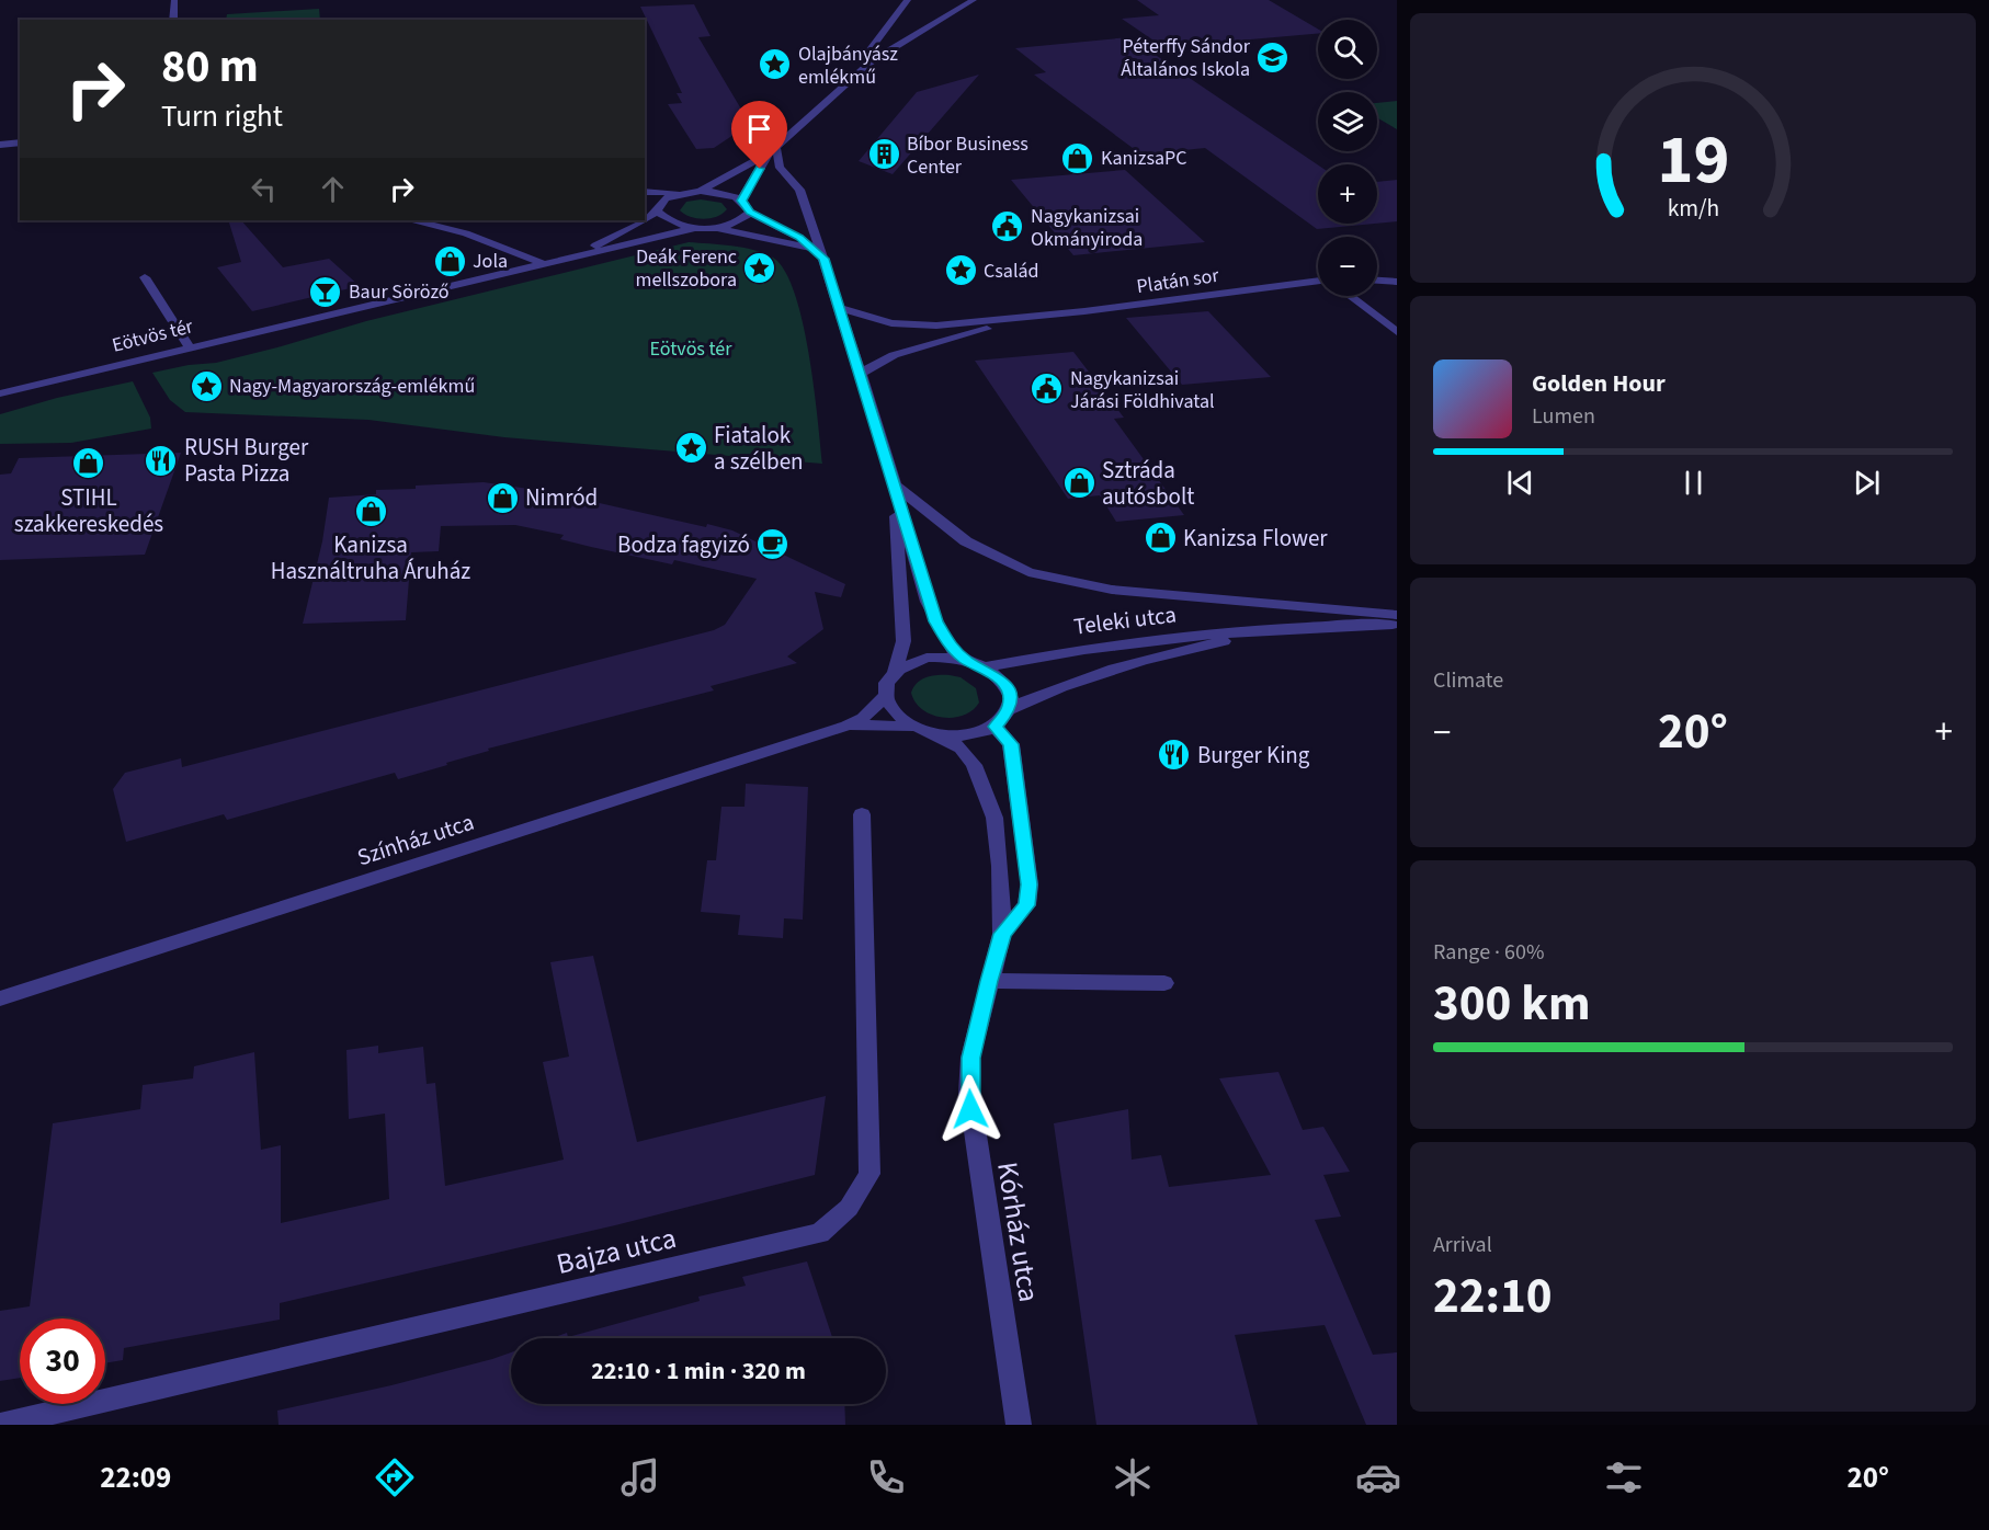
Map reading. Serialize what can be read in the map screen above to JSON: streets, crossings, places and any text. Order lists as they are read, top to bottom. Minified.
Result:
{"streets":{"street":["Platán sor","Eötvös tér","Teleki utca","Színház utca","Kórház utca","Bajza utca"]},"crossings":[["Teleki utca","Színház utca"],["Teleki utca","Kórház utca"],["Színház utca","Kórház utca"]],"parks":["Eötvös tér"],"places":{"school or university":["Péterffy Sándor Általános Iskola"],"place":["Olajbányász emlékmű","Deák Ferenc mellszobora","Család","Nagy-Magyarország-emlékmű","Fiatalok a szélben"],"building":["Bíbor Business Center"],"shop":["KanizsaPC","Jola","STIHL szakkereskedés","Sztráda autósbolt","Nimród","Kanizsa Használtruha Áruház","Kanizsa Flower"],"public building":["Nagykanizsai Okmányiroda","Nagykanizsai Járási Földhivatal"],"bar":["Baur Söröző"],"restaurant":["RUSH Burger Pasta Pizza","Burger King"],"cafe":["Bodza fagyizó"]},"page":{"map_buttons":["+","−"],"turn":["80 m","Turn right"],"song":["Golden Hour","Lumen"],"tile":["Climate",["Range · 60%","300 km"],["Arrival","22:10"]],"heat":["−","20°","+"],"limit":"30","trip":"22:10 · 1 min · 320 m","tabs":["22:09","20°"],"gauge":["19","km/h"]}}
